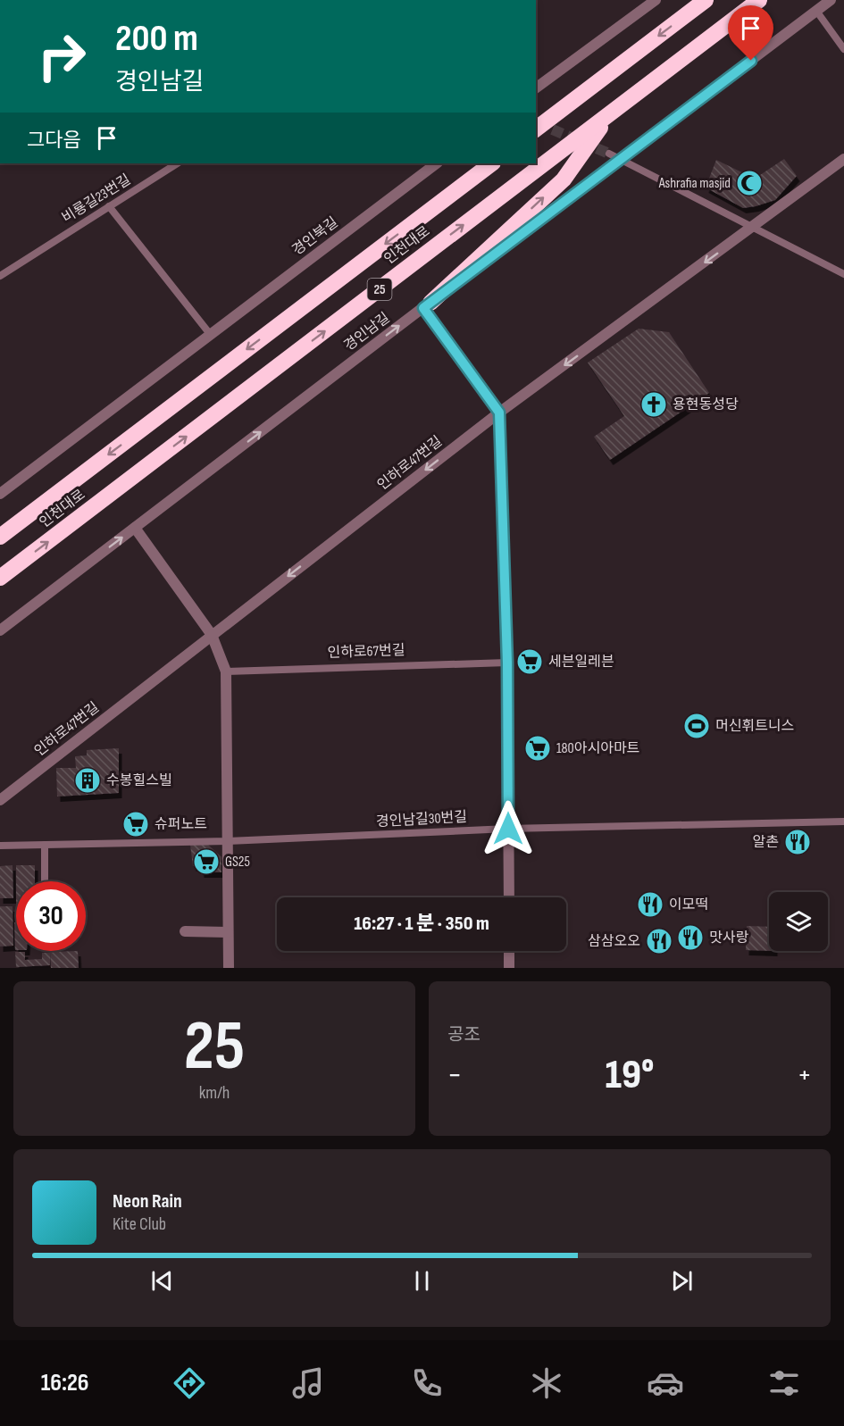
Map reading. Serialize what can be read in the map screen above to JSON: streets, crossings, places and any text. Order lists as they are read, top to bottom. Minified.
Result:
{"streets":{"highway":["인천대로","25"],"street":["경인북길","경인남길","인하로47번길"],"lane":["비룡길23번길","인하로67번길","경인남길30번길"]},"one_way":["경인남길","인하로47번길"],"places":{"mosque":["Ashrafia masjid"],"church":["용현동성당"],"supermarket":["세븐일레븐","180아시아마트","슈퍼노트","GS25"],"sports":["머신휘트니스"],"building":["수봉힐스빌"],"restaurant":["알촌","이모떡","맛사랑","삼삼오오"]},"page":{"turn":["200 m","경인남길"],"then":"그다음","limit":"30","trip":"16:27 · 1 분 · 350 m","tile":[["25","km/h"],"공조"],"heat":["−","19°","+"],"song":["Neon Rain","Kite Club"],"tabs":"16:26"}}
